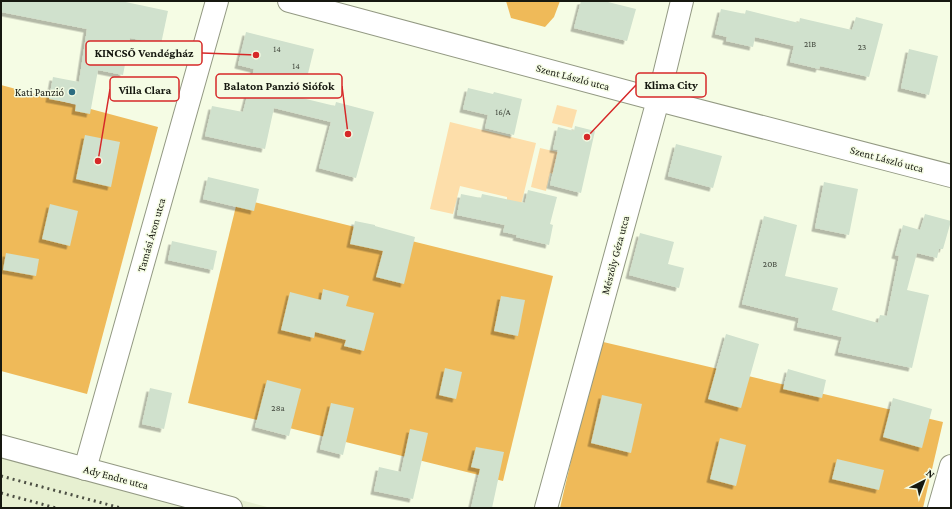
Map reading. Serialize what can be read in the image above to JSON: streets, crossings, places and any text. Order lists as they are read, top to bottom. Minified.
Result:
{"streets":{"street":["Szent László utca","Tamási Áron utca","Mészöly Géza utca","Ady Endre utca"]},"crossings":[["Szent László utca","Mészöly Géza utca"],["Tamási Áron utca","Ady Endre utca"]],"places":["KINCSŐ Vendégház","Kati Panzió","Balaton Panzió Siófok","Klima City","Villa Clara"],"house_numbers":["21B","23","14","14","16/A","20B","28a"],"north":"top right"}
